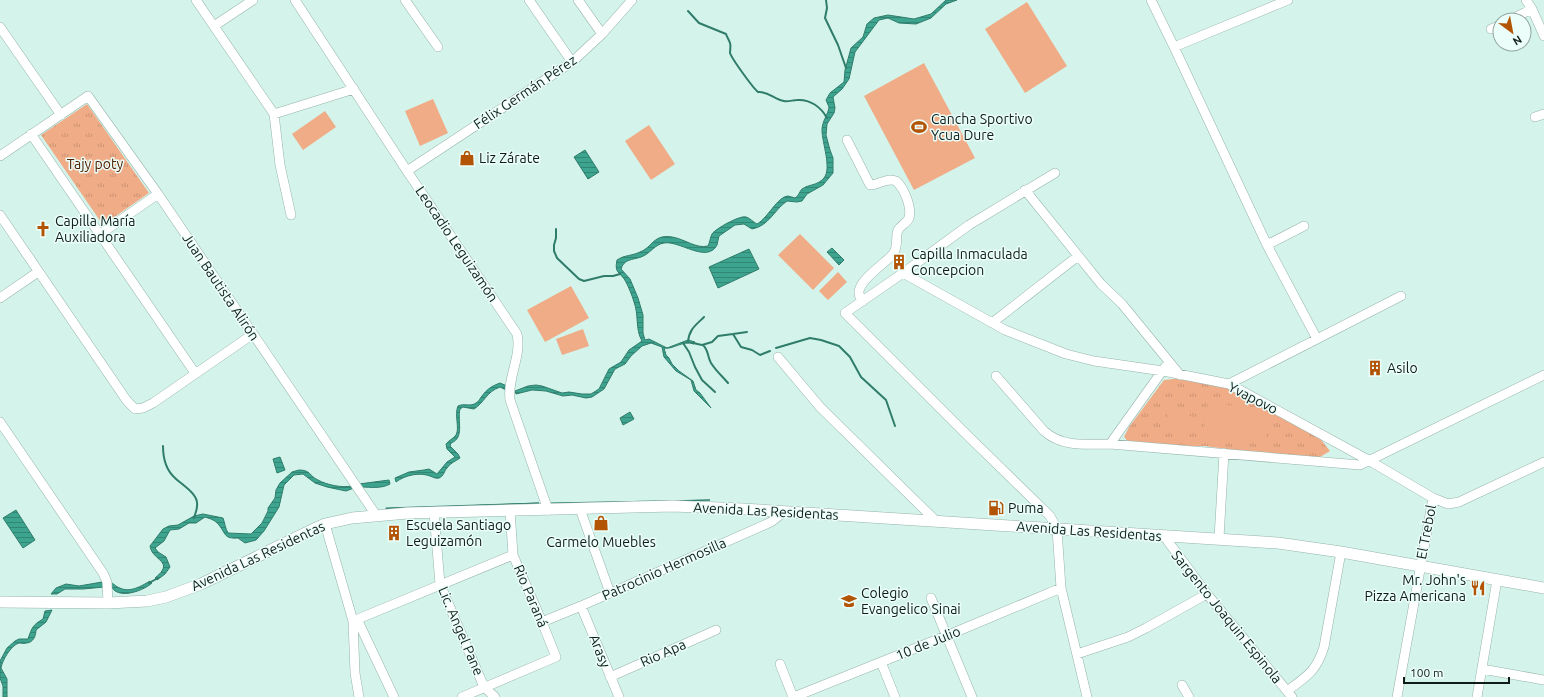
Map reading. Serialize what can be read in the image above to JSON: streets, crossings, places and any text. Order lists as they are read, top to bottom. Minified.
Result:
{"streets":{"main road":["Avenida Las Residentas"],"street":["Félix Germán Pérez","Leocadio Leguizamón","Juan Bautista Alirón","Yvapovo","El Trebol","Patrocinio Hermosilla","Rio Paraná","Sargento Joaquin Espinola","Lic. Angel Pane","10 de Julio","Arasy","Rio Apa"]},"crossings":[["Félix Germán Pérez","Leocadio Leguizamón"],["Leocadio Leguizamón","Avenida Las Residentas"],["Juan Bautista Alirón","Avenida Las Residentas"],["Yvapovo","El Trebol"],["Avenida Las Residentas","El Trebol"],["Avenida Las Residentas","Patrocinio Hermosilla"],["Avenida Las Residentas","Rio Paraná"],["Avenida Las Residentas","Sargento Joaquin Espinola"],["Avenida Las Residentas","Lic. Angel Pane"],["Patrocinio Hermosilla","Rio Paraná"],["Patrocinio Hermosilla","Arasy"],["Rio Paraná","Lic. Angel Pane"],["Arasy","Rio Apa"]],"parks":["Tajy poty"],"places":{"sports":["Cancha Sportivo Ycua Dure"],"shop":["Liz Zárate","Carmelo Muebles"],"church":["Capilla María Auxiliadora"],"building":["Capilla Inmaculada Concepcion","Asilo","Escuela Santiago Leguizamón"],"fuel station":["Puma"],"restaurant":["Mr. John's Pizza Americana"],"school or university":["Colegio Evangelico Sinai"]},"scale_bar":"100 m","north":"bottom right"}
